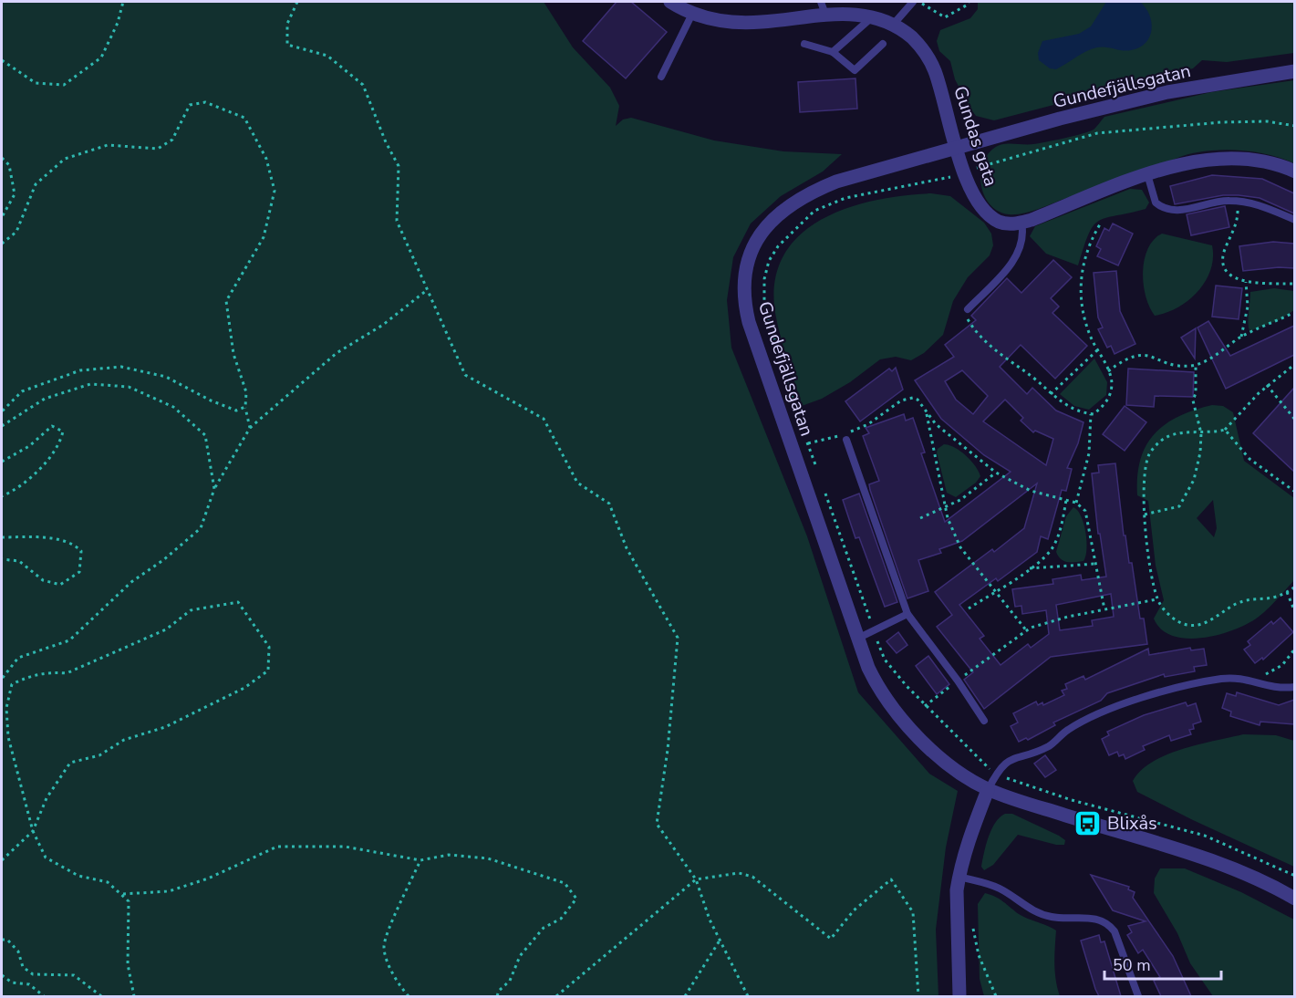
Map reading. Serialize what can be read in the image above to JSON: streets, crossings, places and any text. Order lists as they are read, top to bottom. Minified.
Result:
{"streets":{"street":["Gundefjällsgatan","Gundas gata"]},"crossings":[["Gundefjällsgatan","Gundas gata"]],"places":{"bus stop":["Blixås"]},"scale_bar":"50 m"}
